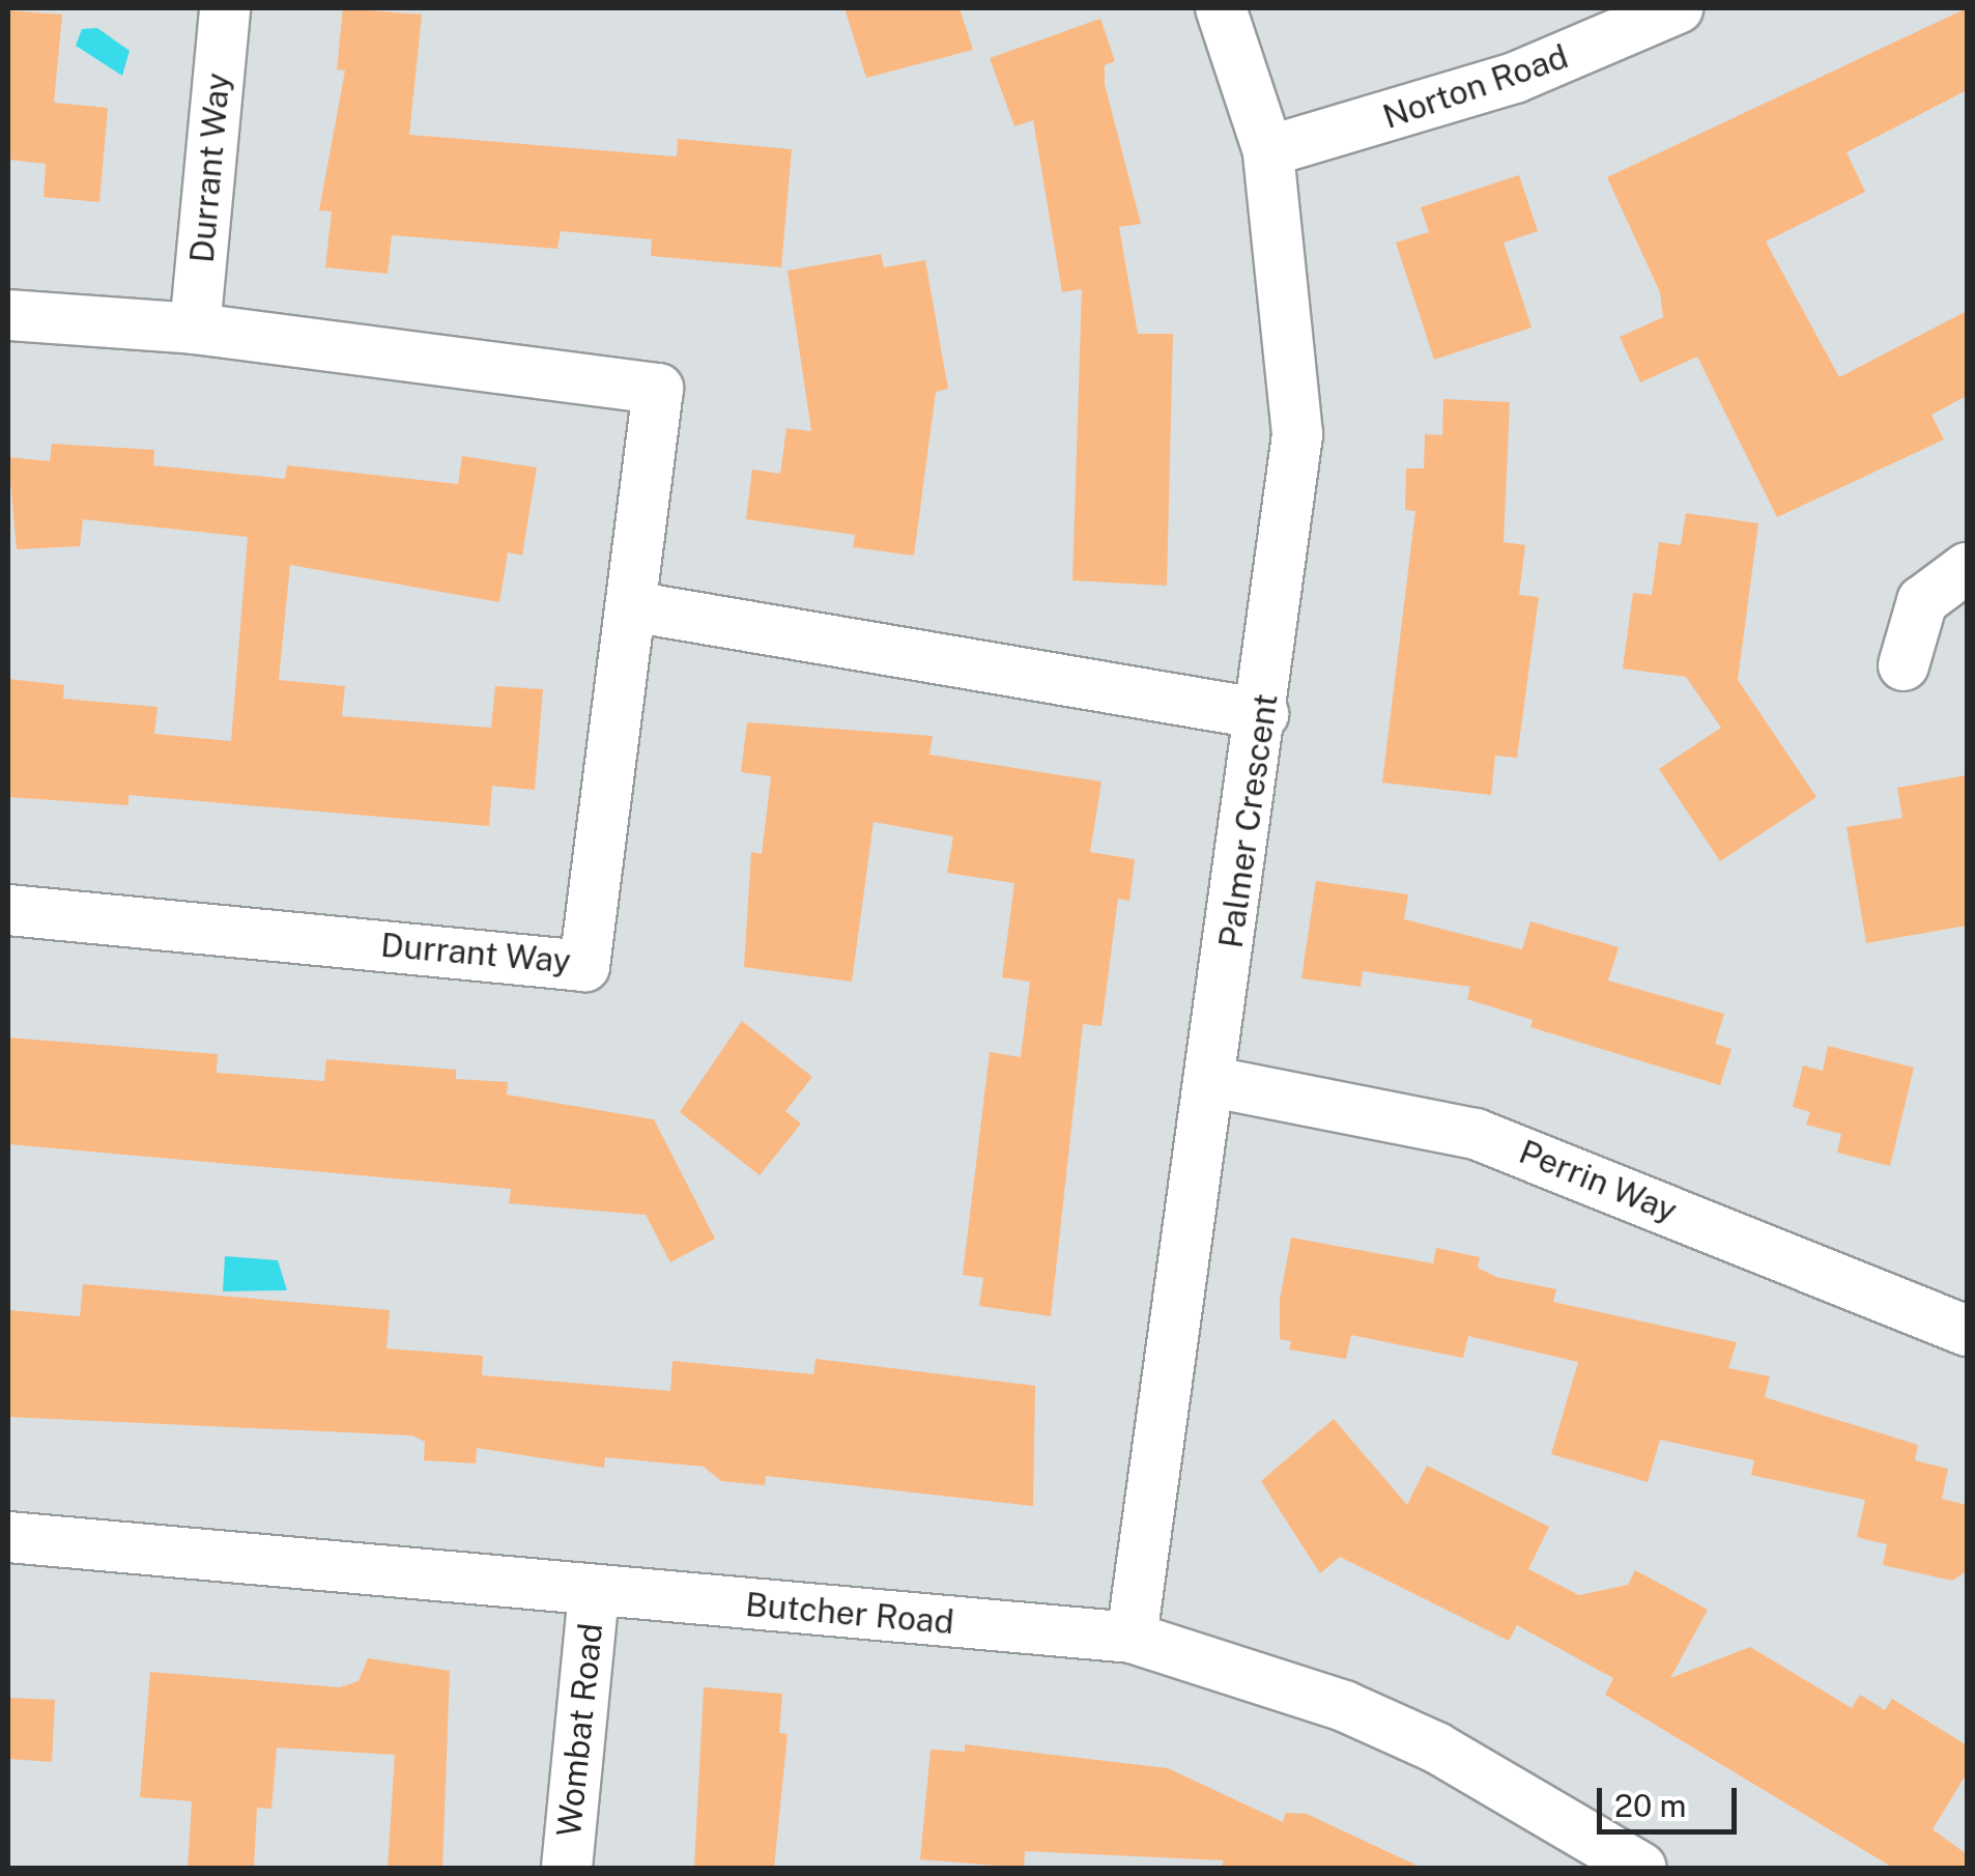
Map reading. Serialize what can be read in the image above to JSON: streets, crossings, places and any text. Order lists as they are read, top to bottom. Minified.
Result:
{"streets":{"street":["Norton Road","Durrant Way","Palmer Crescent","Perrin Way","Butcher Road","Wombat Road"]},"crossings":[["Norton Road","Palmer Crescent"],["Palmer Crescent","Perrin Way"],["Palmer Crescent","Butcher Road"],["Butcher Road","Wombat Road"]],"scale_bar":"20 m"}
